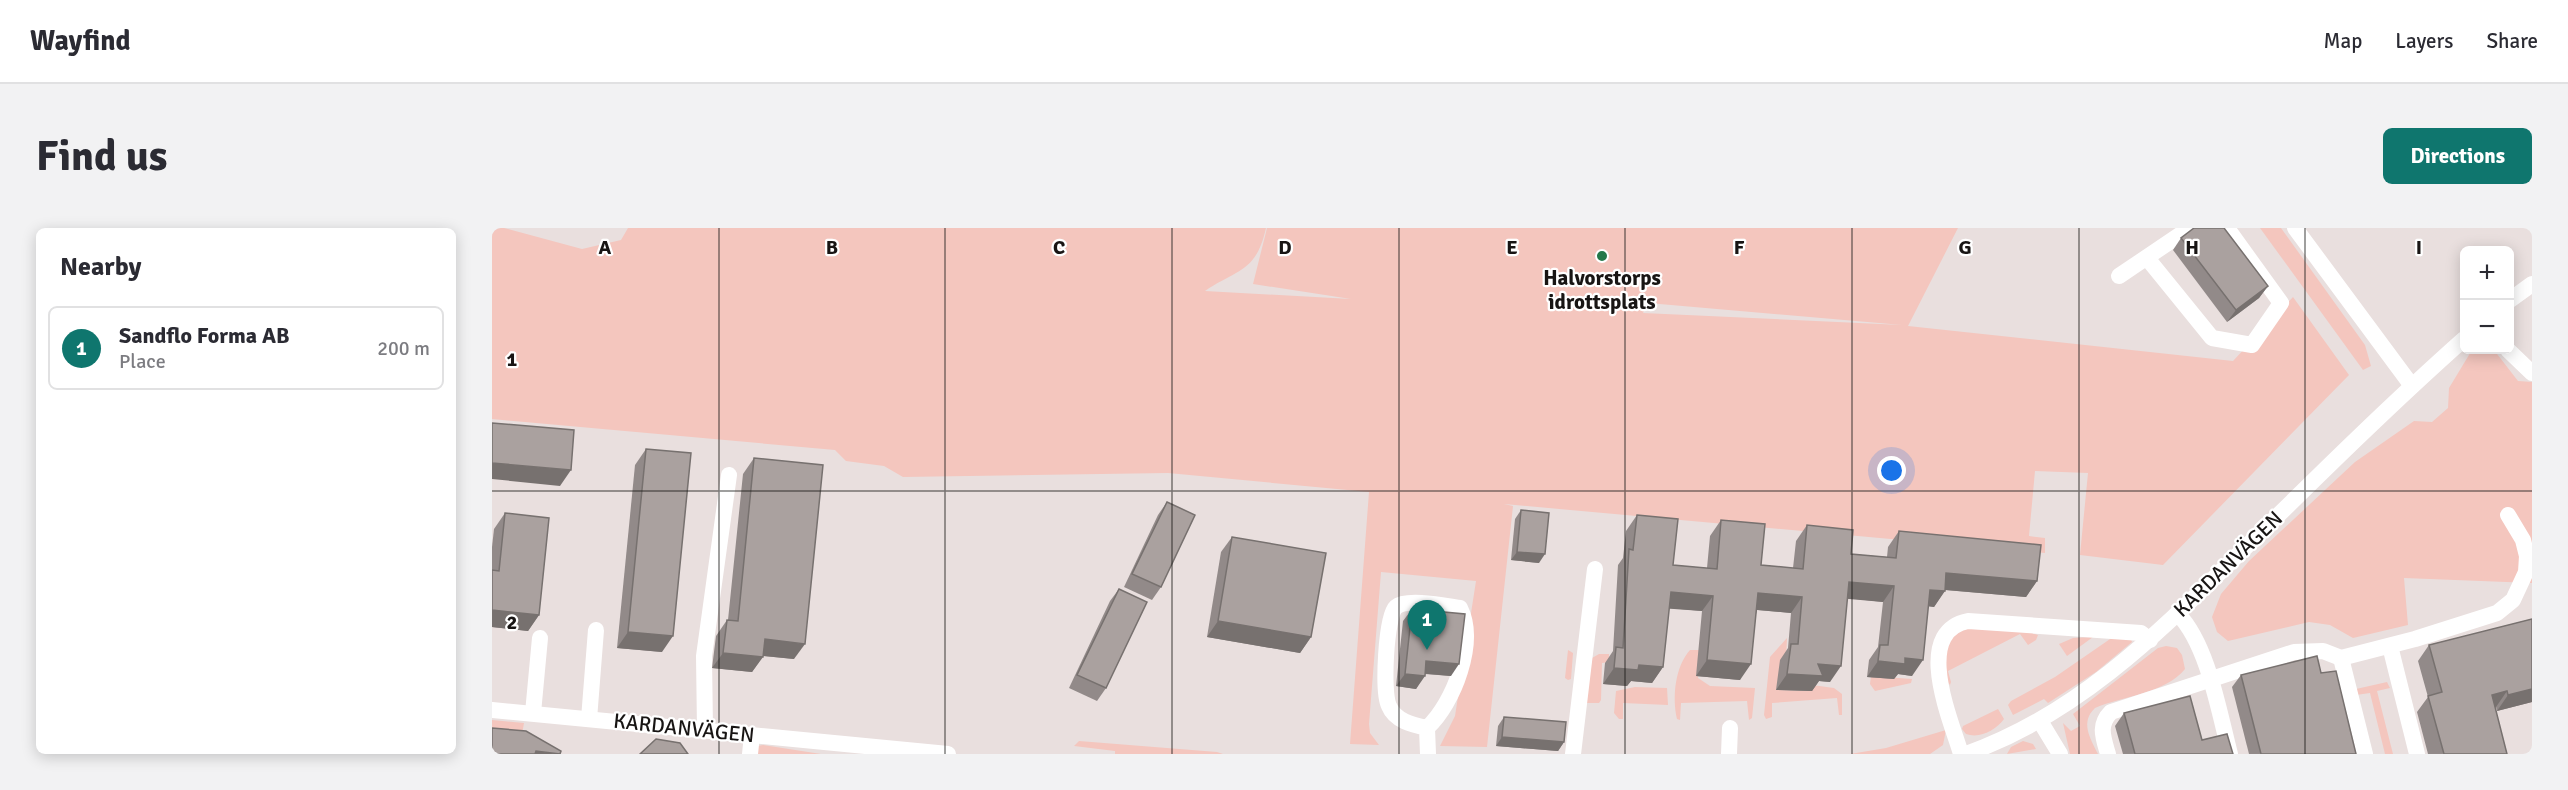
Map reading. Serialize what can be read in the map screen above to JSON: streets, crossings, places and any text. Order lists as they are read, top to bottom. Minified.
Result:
{"streets":{"street":["KARDANVÄGEN"]},"places":["Halvorstorps idrottsplats"],"page":{"header":"Wayfind","nav":["Map","Layers","Share"],"buttons":"Directions","title":"Find us","heading":"Nearby","map_buttons":["+","−"],"list":[{"mark":"1","name":"Sandflo Forma AB","note":"Place","value":"200 m"}],"pins":"1"},"grid":{"columns":["A","B","C","D","E","F","G","H","I"],"rows":["1","2"]}}
